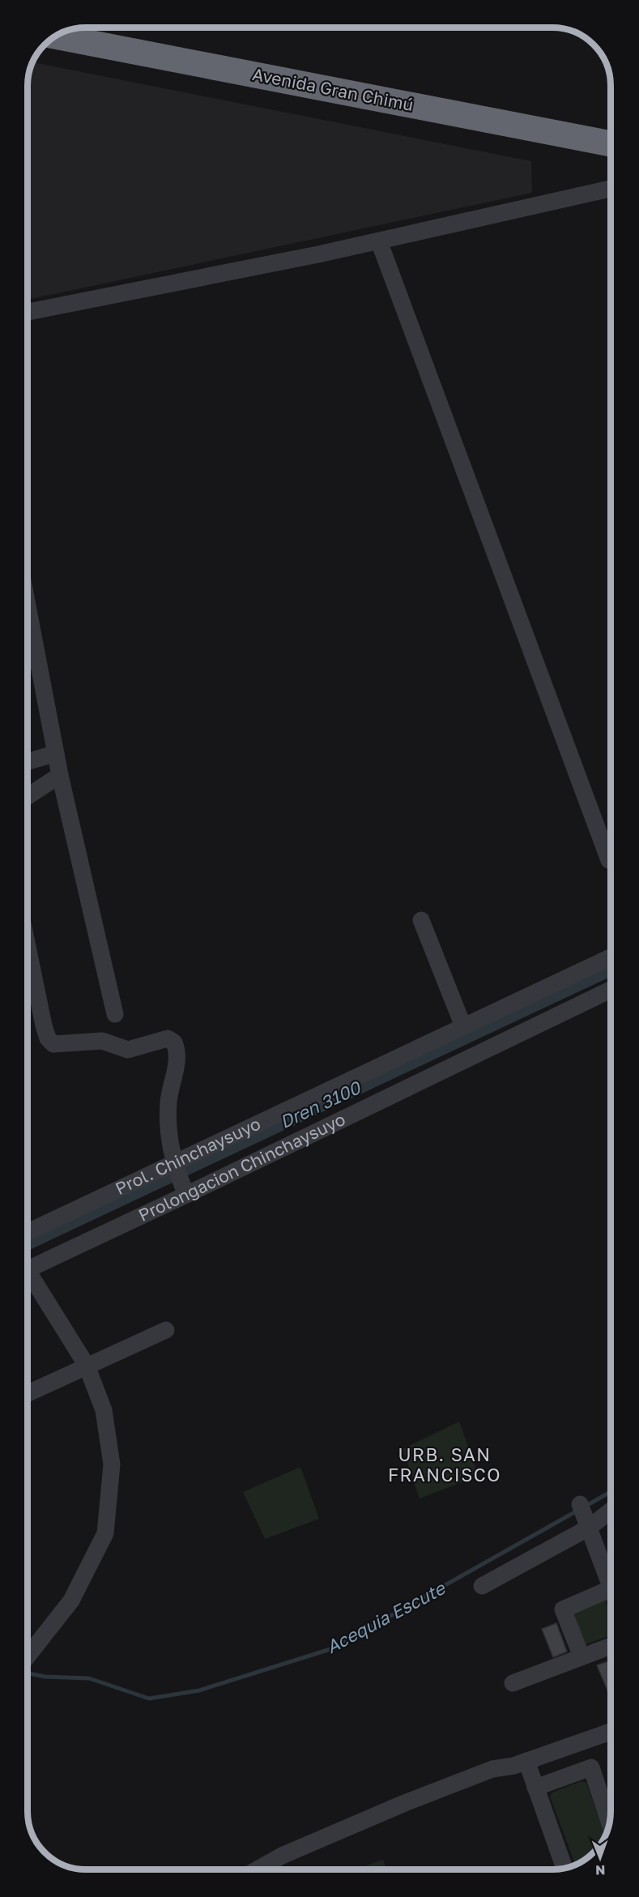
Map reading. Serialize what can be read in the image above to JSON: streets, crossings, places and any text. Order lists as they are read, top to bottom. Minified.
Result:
{"streets":{"highway":["Avenida Gran Chimú"],"street":["Prol. Chinchaysuyo","Prolongacion Chinchaysuyo"]},"districts":["URB. SAN FRANCISCO"],"water":["Dren 3100","Acequia Escute"],"north":"bottom"}
